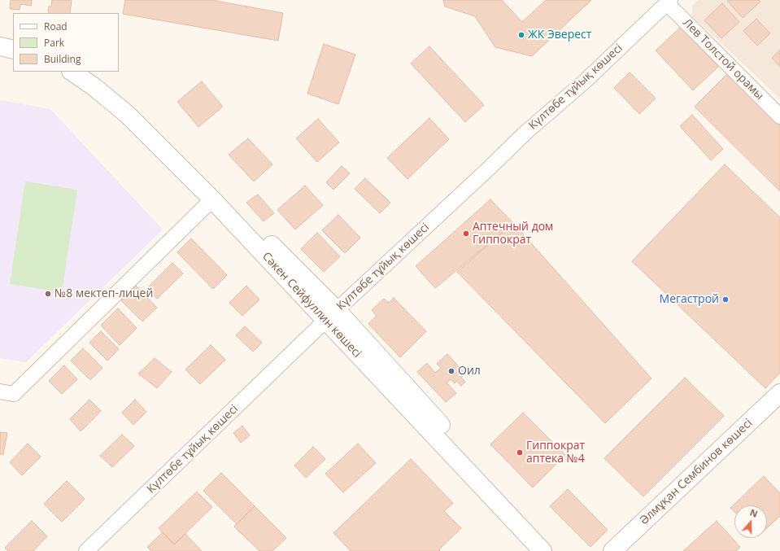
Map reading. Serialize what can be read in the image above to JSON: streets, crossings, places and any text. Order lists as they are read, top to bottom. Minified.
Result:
{"streets":{"street":["Лев Толстой орамы","Күлтөбе тұйық көшесі","Сәкен Сейфуллин көшесі","Әлмұқан Сембинов көшесі"]},"crossings":[["Лев Толстой орамы","Күлтөбе тұйық көшесі"],["Күлтөбе тұйық көшесі","Сәкен Сейфуллин көшесі"]],"places":["ЖК Эверест","Аптечный дом Гиппократ","№8 мектеп-лицей","Мегастрой","Оил","Гиппократ аптека №4"],"legend":["Road","Park","Building"],"north":"top"}
